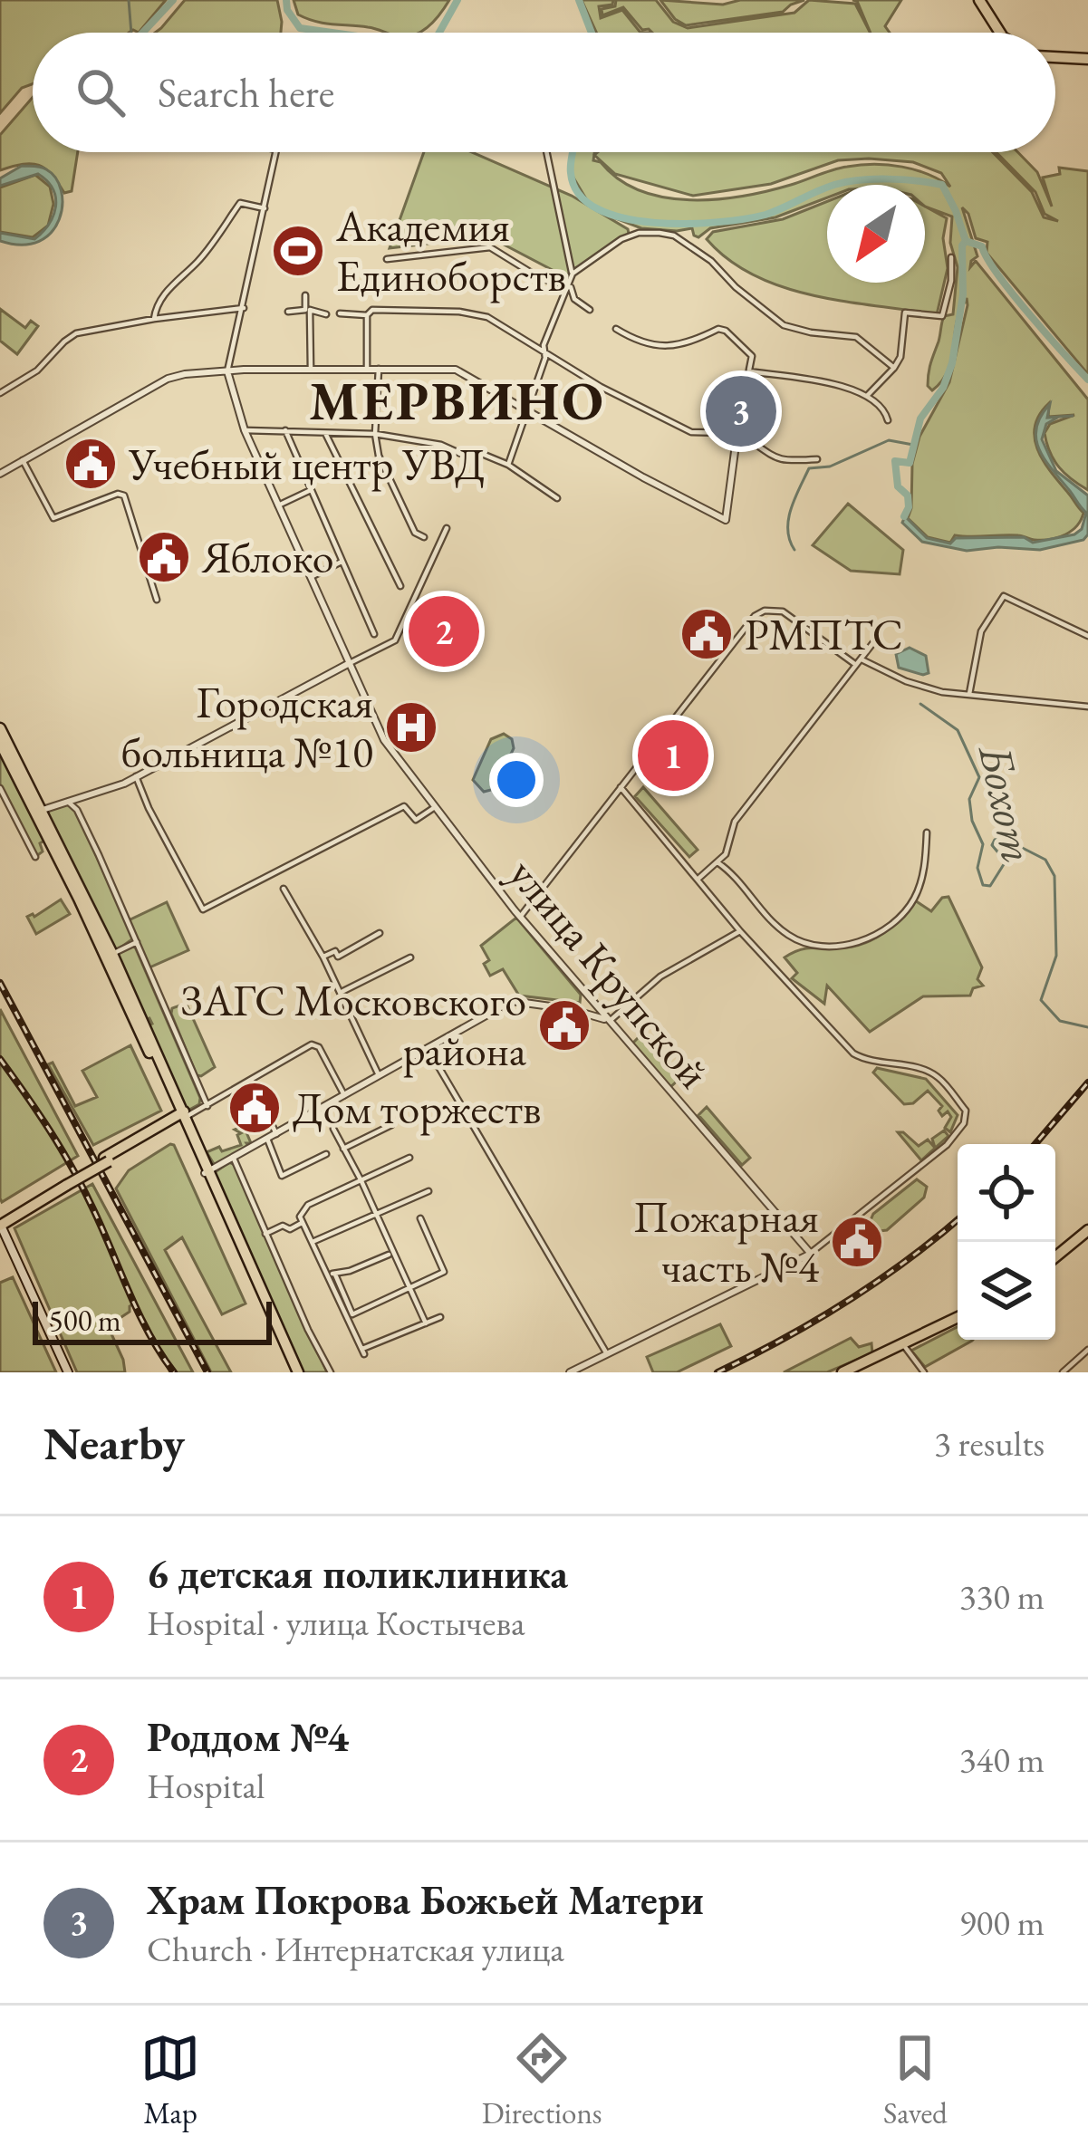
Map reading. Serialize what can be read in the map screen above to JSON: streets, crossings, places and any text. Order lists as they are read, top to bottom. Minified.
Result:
{"streets":{"street":["улица Крупской"]},"districts":["МЕРВИНО"],"water":["Бохот"],"places":{"sports":["Академия Единоборств"],"public building":["Учебный центр УВД","Яблоко","РМПТС","ЗАГС Московского района","Дом торжеств","Пожарная часть №4"],"hospital":["Городская больница №10"]},"scale_bar":"500 m","north":"bottom left","page":{"search":"Search here","pins":["3","2","1"],"scale":"500 m","heading":["Nearby","3 results"],"list":[{"mark":"1","name":"6 детская поликлиника","note":"Hospital · улица Костычева","value":"330 m"},{"mark":"2","name":"Роддом №4","note":"Hospital","value":"340 m"},{"mark":"3","name":"Храм Покрова Божьей Матери","note":"Church · Интернатская улица","value":"900 m"}],"nav":["Map","Directions","Saved"]}}
